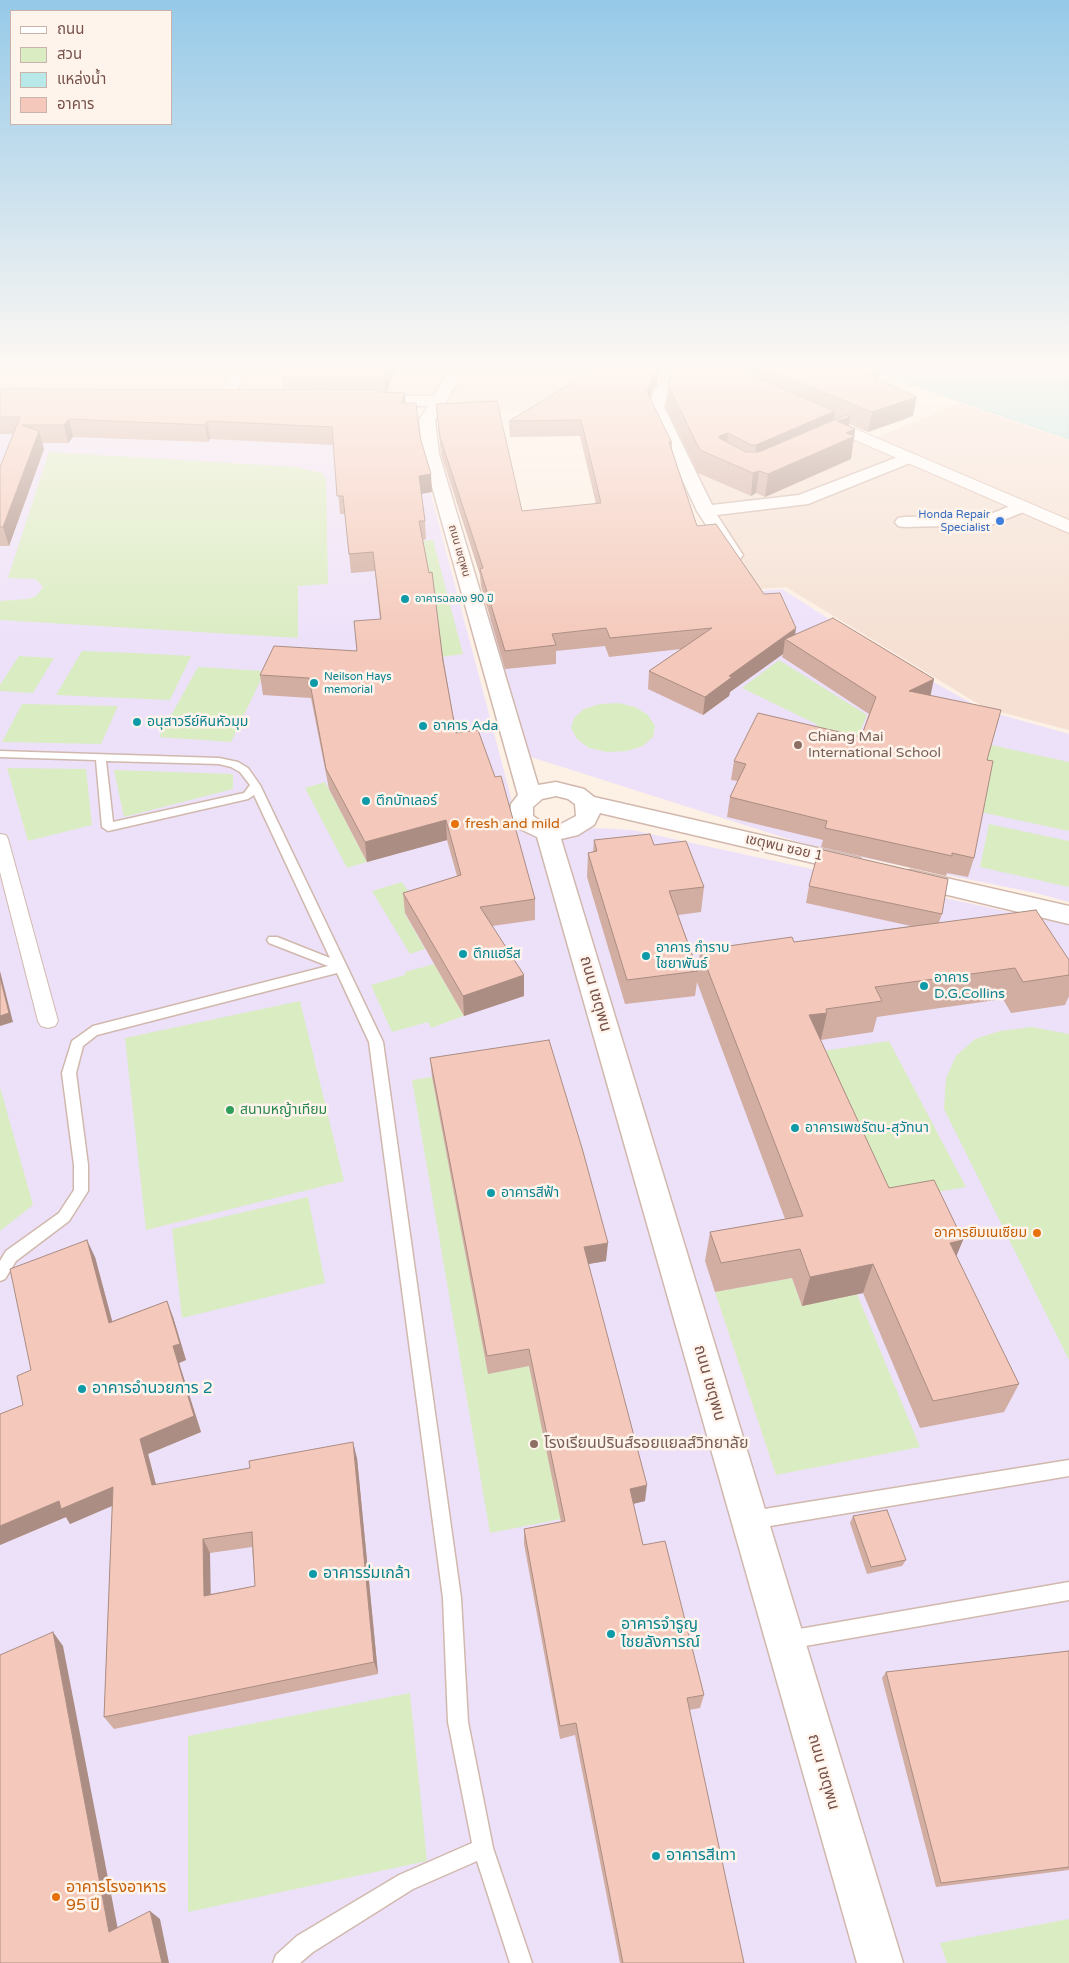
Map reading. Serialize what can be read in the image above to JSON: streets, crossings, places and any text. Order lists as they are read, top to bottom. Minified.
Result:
{"streets":{"street":["ถนน เชตุพน","เชตุพน ซอย 1"]},"crossings":[["ถนน เชตุพน","เชตุพน ซอย 1"]],"places":["Honda Repair Specialist","อาคารฉลอง 90 ปี","Neilson Hays memorial","อนุสาวรีย์หินหัวมุม","อาคาร Ada","Chiang Mai International School","ตึกบัทเลอร์","fresh and mild","ตึกแฮรีส","อาคาร กำราบ ไชยาพันธ์","อาคาร D.G.Collins","สนามหญ้าเทียม","อาคารเพชรัตน-สุวัทนา","อาคารสีฟ้า","อาคารยิมเนเซียม","อาคารอำนวยการ 2","โรงเรียนปรินส์รอยแยลส์วิทยาลัย","อาคารร่มเกล้า","อาคารจำรูญ ไชยลังการณ์","อาคารสีเทา","อาคารโรงอาหาร 95 ปี"],"legend":["ถนน","สวน","แหล่งน้ำ","อาคาร"]}
